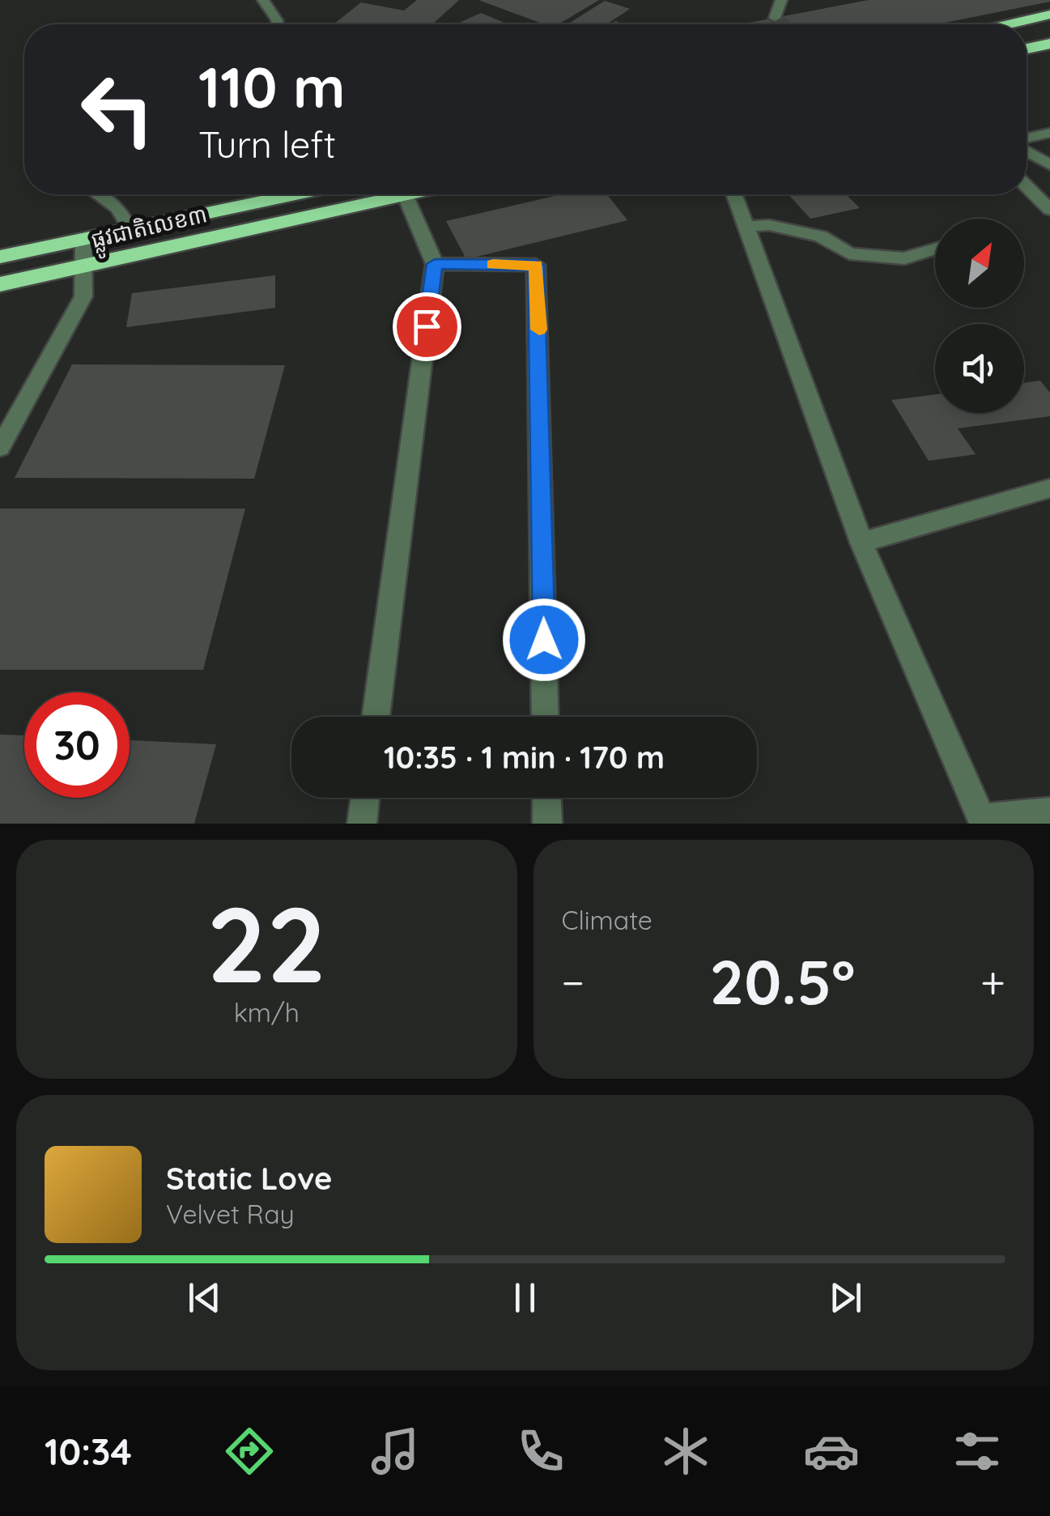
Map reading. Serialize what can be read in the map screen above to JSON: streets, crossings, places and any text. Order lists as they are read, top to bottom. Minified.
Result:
{"streets":{"highway":["ផ្លូវជាតិលេខ៣"]},"north":"top right","page":{"turn":["110 m","Turn left"],"limit":"30","trip":"10:35 · 1 min · 170 m","tile":[["22","km/h"],"Climate"],"heat":["−","20.5°","+"],"song":["Static Love","Velvet Ray"],"tabs":"10:34"}}
